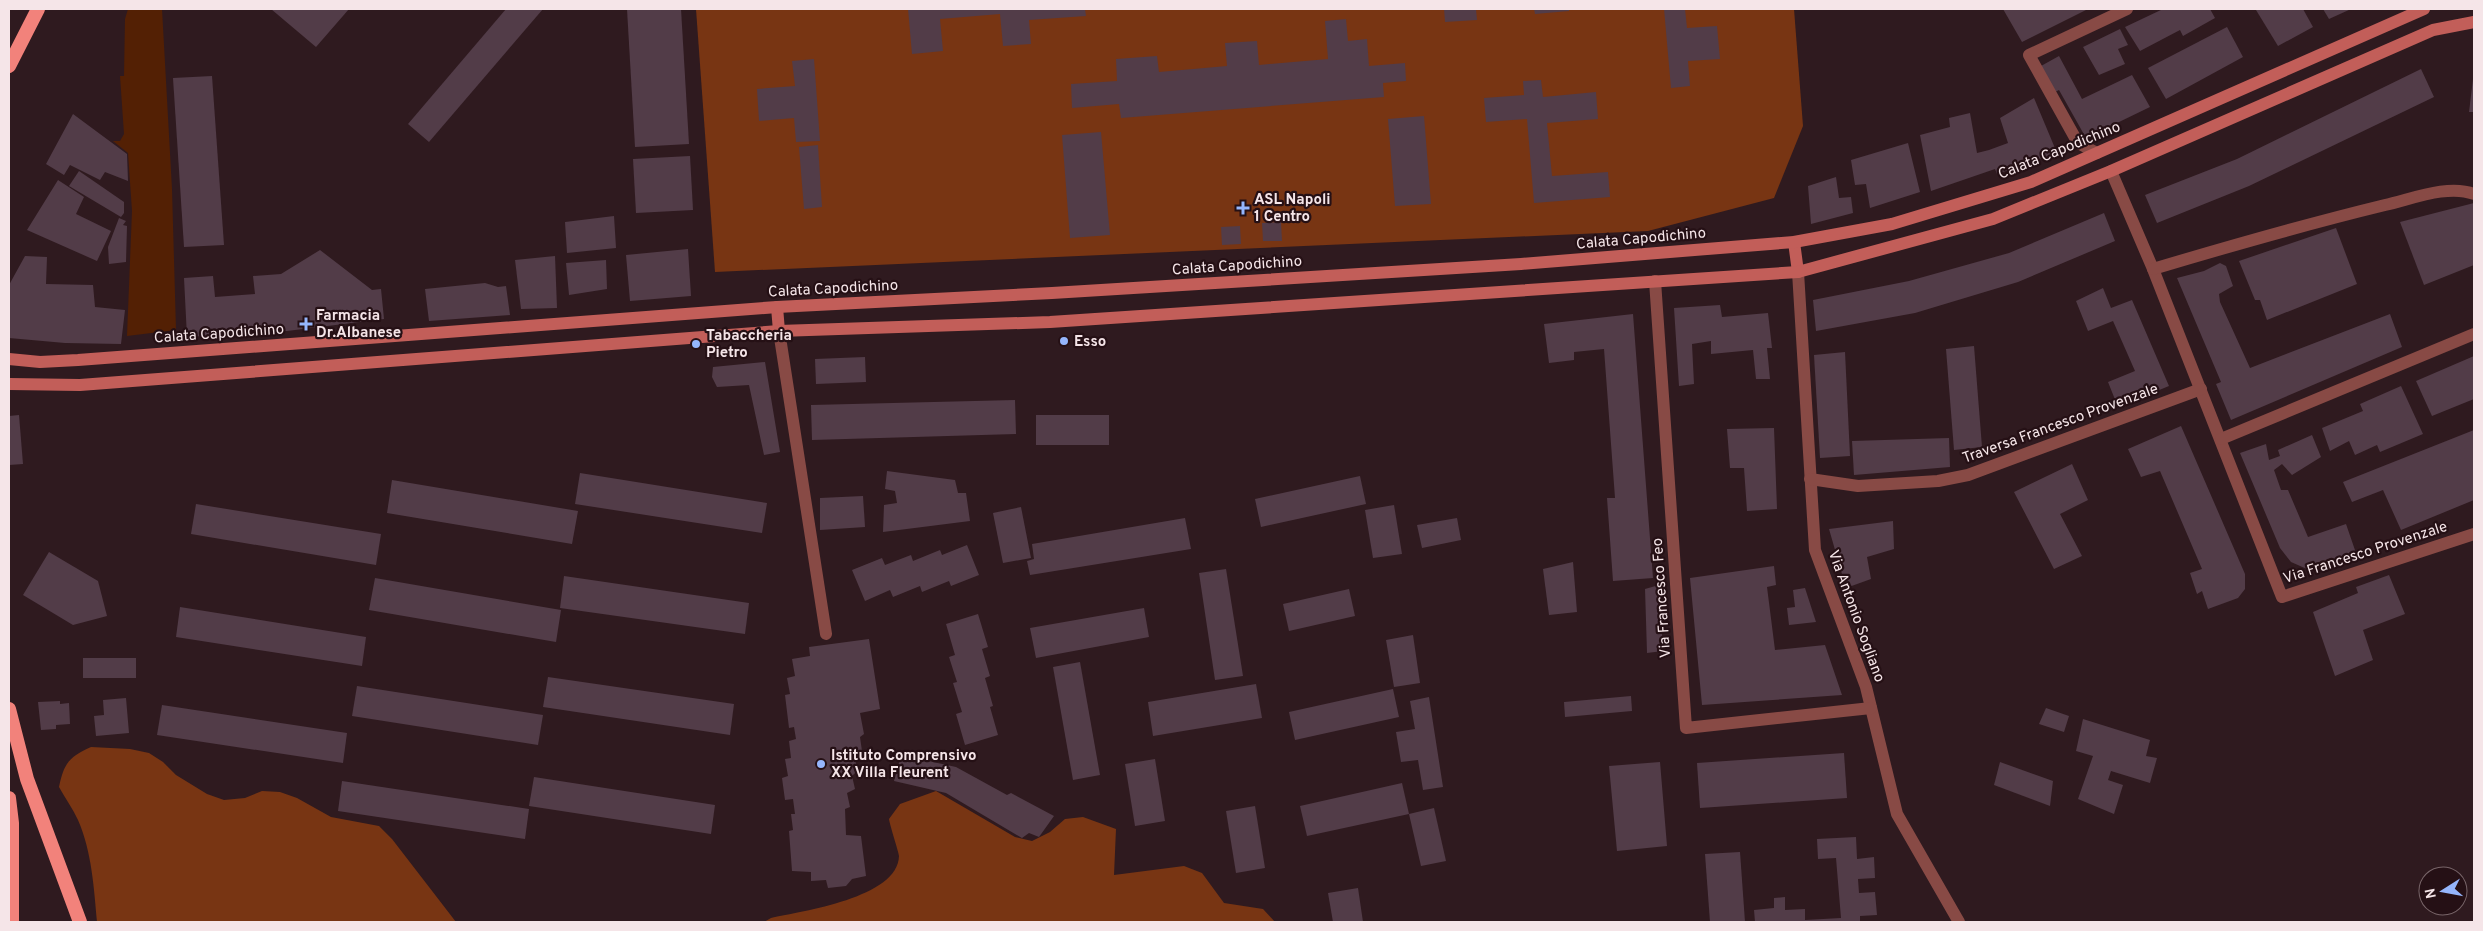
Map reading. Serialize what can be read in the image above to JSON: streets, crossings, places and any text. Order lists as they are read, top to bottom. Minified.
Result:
{"streets":{"main road":["Calata Capodichino","Via Antonio Sogliano"],"street":["Traversa Francesco Provenzale","Via Francesco Provenzale","Via Francesco Feo"]},"crossings":[["Calata Capodichino","Via Antonio Sogliano"],["Traversa Francesco Provenzale","Via Francesco Provenzale"],["Traversa Francesco Provenzale","Via Antonio Sogliano"],["Via Francesco Feo","Via Antonio Sogliano"]],"places":{"health":["ASL Napoli 1 Centro","Farmacia Dr.Albanese"],"other":["Esso","Tabaccheria Pietro","Istituto Comprensivo XX Villa Fleurent"]},"north":"left"}
